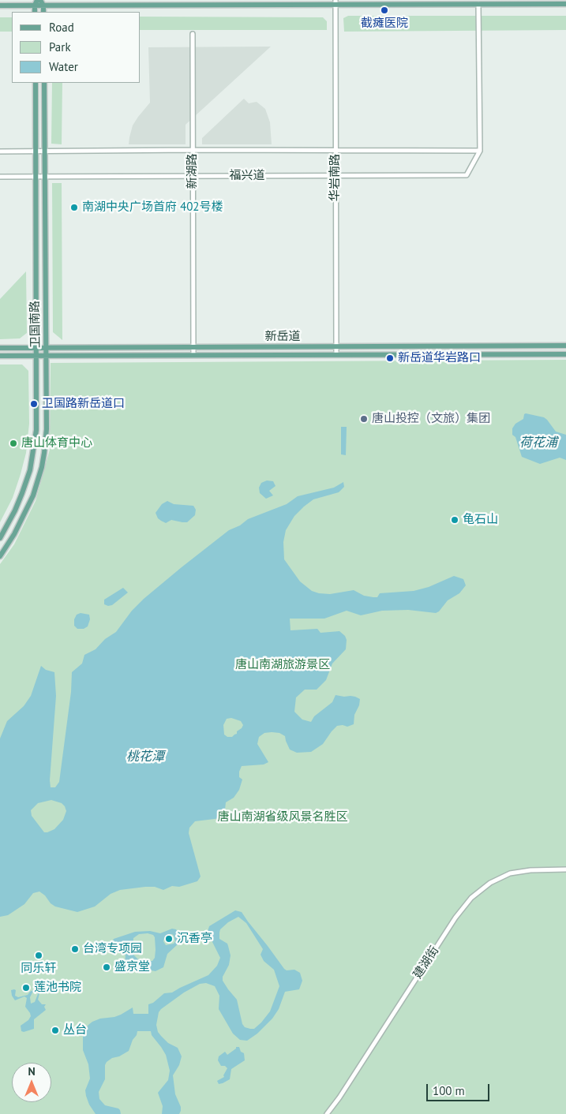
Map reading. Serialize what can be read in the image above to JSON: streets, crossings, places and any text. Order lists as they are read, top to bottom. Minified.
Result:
{"streets":{"main road":["卫国南路","新岳道"],"street":["新湖路","福兴道","华岩南路","建湖街"]},"crossings":[["新湖路","福兴道"],["新湖路","新岳道"],["福兴道","华岩南路"],["福兴道","卫国南路"],["华岩南路","新岳道"],["卫国南路","新岳道"]],"water":["荷花浦","桃花潭"],"parks":["唐山南湖旅游景区","唐山南湖省级风景名胜区"],"places":["截瘫医院","南湖中央广场首府 402号楼","新岳道华岩路口","卫国路新岳道口","唐山投控（文旅）集团","唐山体育中心","龟石山","沉香亭","台湾专项园","同乐轩","盛京堂","莲池书院","丛台"],"legend":["Road","Park","Water"],"scale_bar":"100 m","north":"top"}
